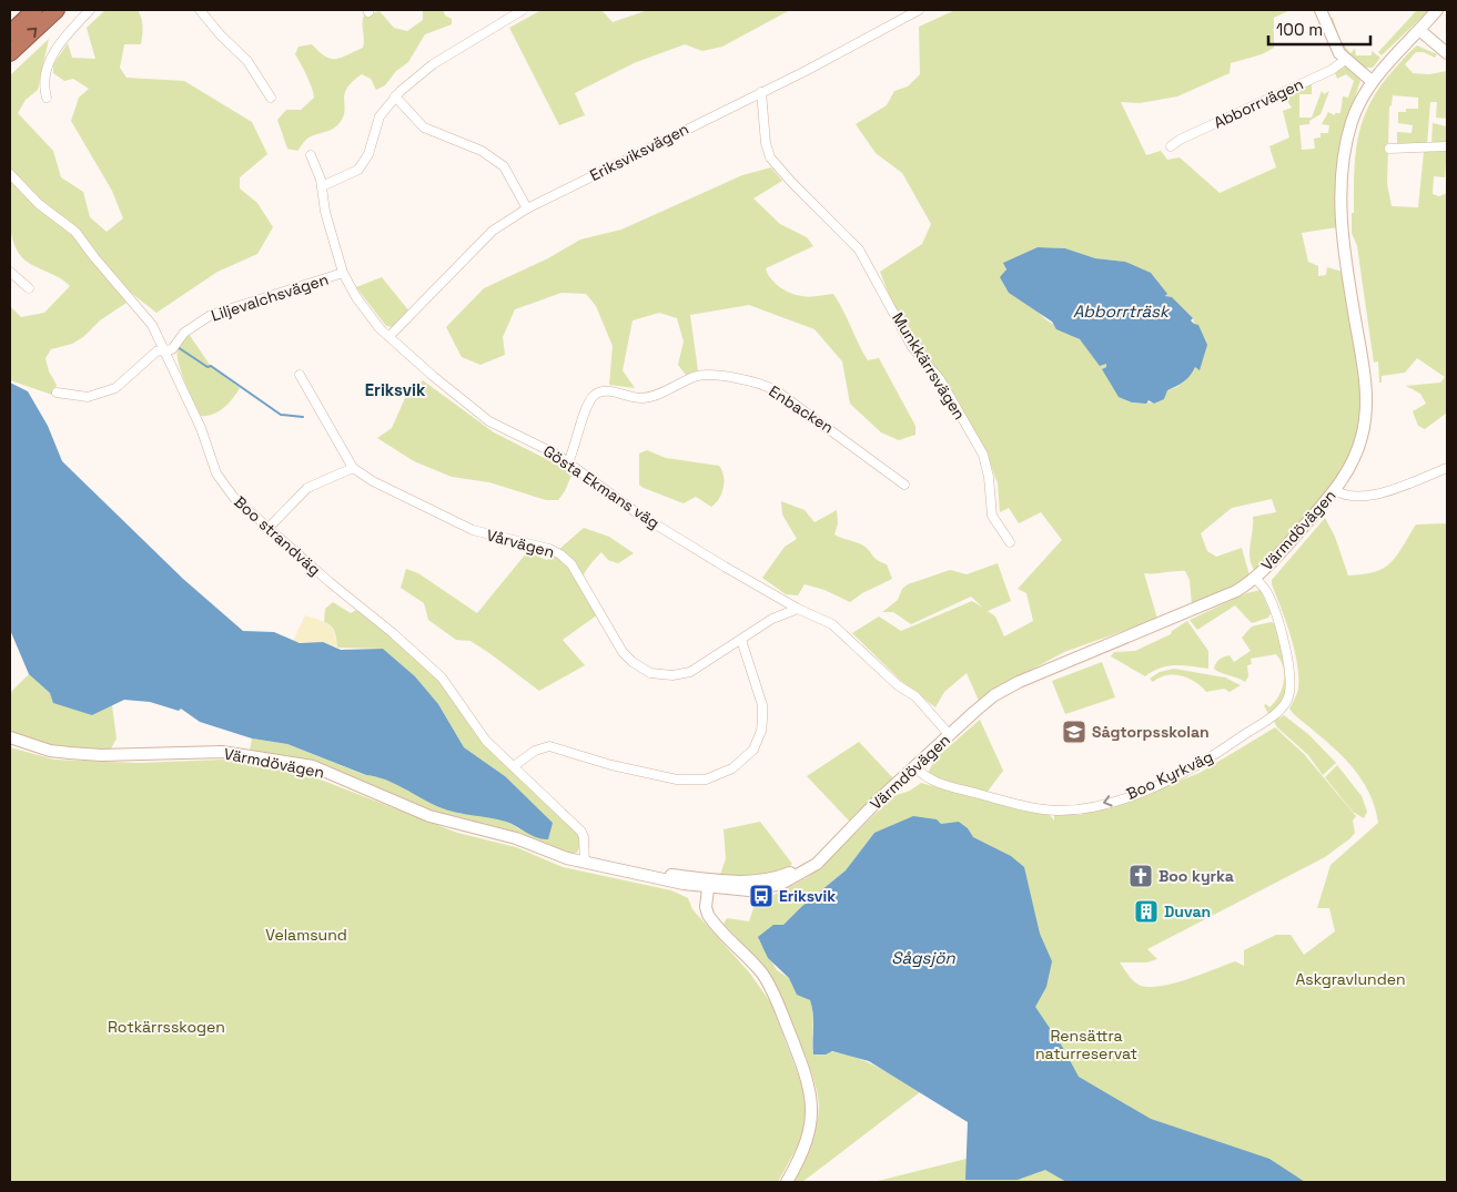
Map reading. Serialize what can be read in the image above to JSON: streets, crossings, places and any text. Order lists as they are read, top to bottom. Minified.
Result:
{"streets":{"main road":["Värmdövägen"],"street":["Abborrvägen","Eriksviksvägen","Liljevalchsvägen","Munkkärrsvägen","Enbacken","Gösta Ekmans väg","Boo strandväg","Vårvägen","Boo Kyrkväg"]},"crossings":[["Eriksviksvägen","Munkkärrsvägen"],["Eriksviksvägen","Gösta Ekmans väg"],["Liljevalchsvägen","Gösta Ekmans väg"],["Liljevalchsvägen","Boo strandväg"],["Enbacken","Gösta Ekmans väg"],["Gösta Ekmans väg","Värmdövägen"],["Gösta Ekmans väg","Vårvägen"],["Värmdövägen","Boo strandväg"],["Värmdövägen","Boo Kyrkväg"]],"districts":["Eriksvik"],"water":["Abborrträsk","Sågsjön"],"parks":["Velamsund","Askgravlunden","Rotkärrsskogen","Rensättra naturreservat"],"places":{"school or university":["Sågtorpsskolan"],"church":["Boo kyrka"],"bus stop":["Eriksvik"],"building":["Duvan"]},"scale_bar":"100 m"}
